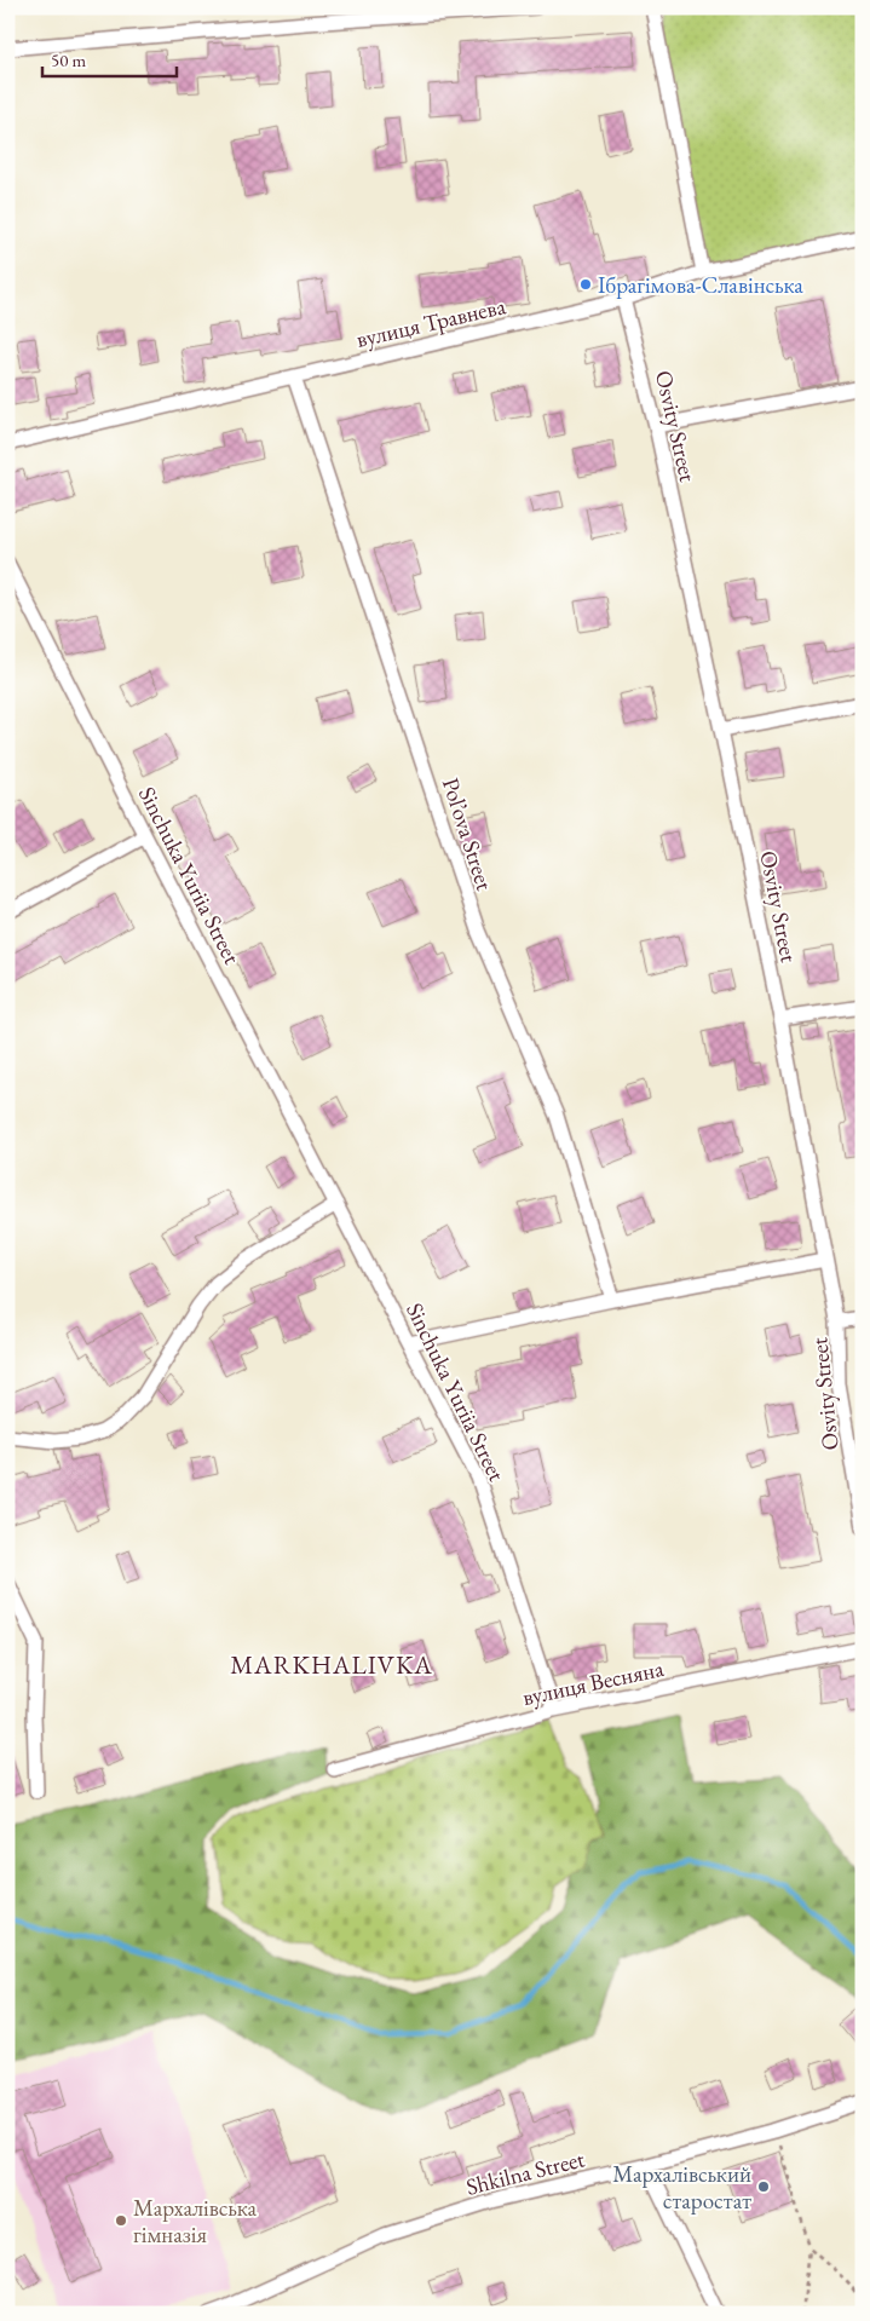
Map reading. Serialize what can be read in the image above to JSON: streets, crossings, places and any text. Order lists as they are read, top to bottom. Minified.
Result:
{"streets":{"street":["вулиця Травнева","Osvity Street","Pol’ova Street","Sinchuka Yuriia Street","вулиця Весняна","Shkilna Street"]},"crossings":[["вулиця Травнева","Osvity Street"],["вулиця Травнева","Pol’ova Street"],["Sinchuka Yuriia Street","вулиця Весняна"]],"districts":["MARKHALIVKA"],"places":["Ібрагімова-Славінська","Мархалівський старостат","Мархалівська гімназія"],"scale_bar":"50 m"}
